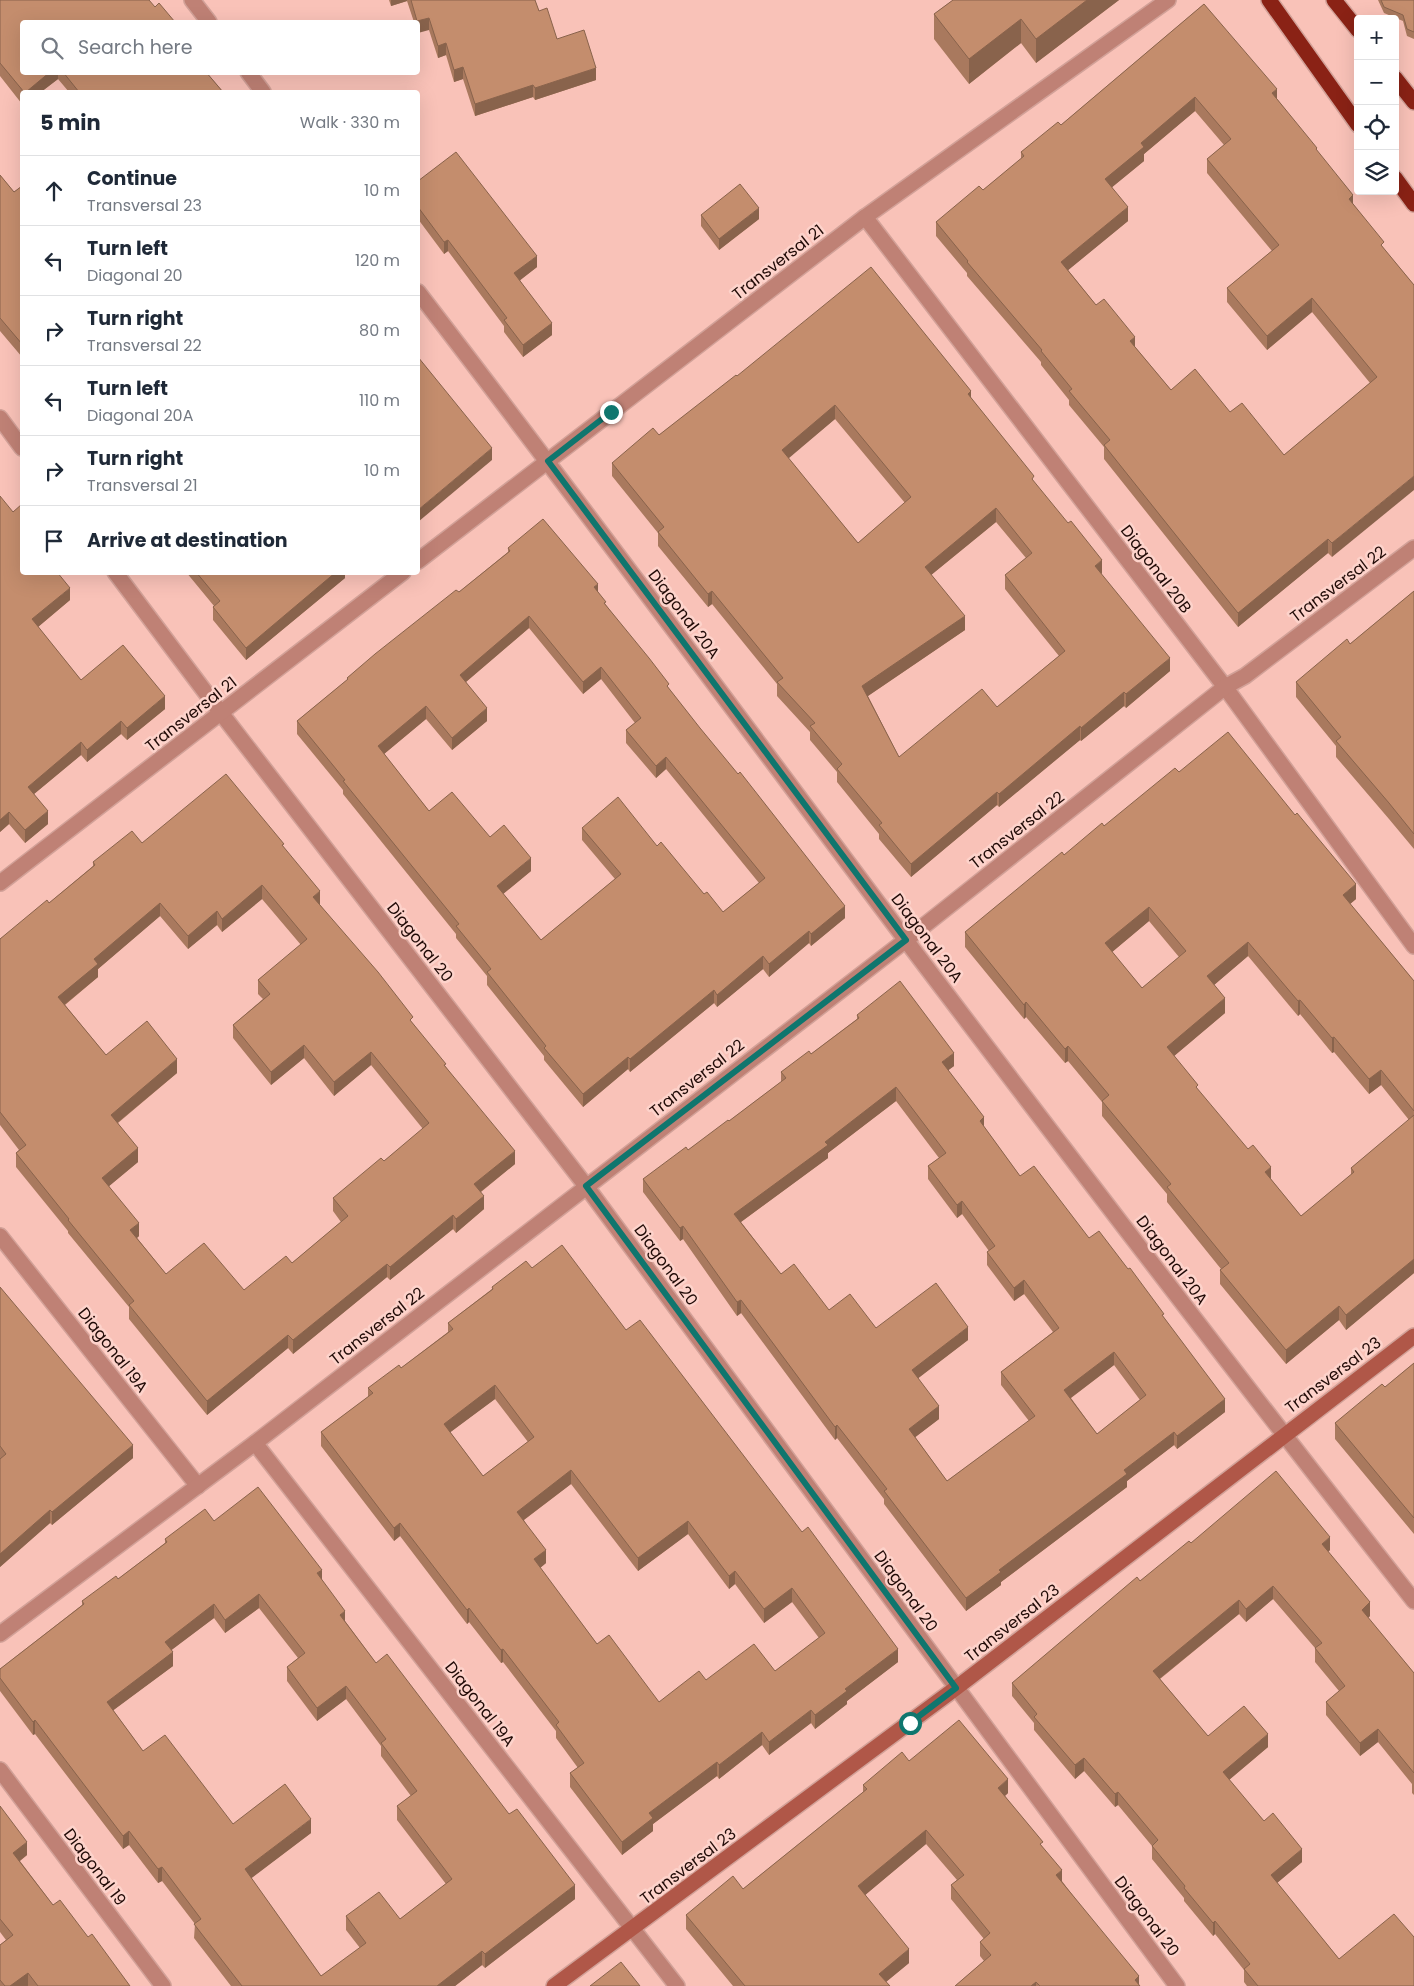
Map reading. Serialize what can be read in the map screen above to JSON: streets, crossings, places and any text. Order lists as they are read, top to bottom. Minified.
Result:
{"streets":{"street":["Transversal 21","Diagonal 20B","Transversal 22","Diagonal 20A","Diagonal 20","Diagonal 19A","Transversal 23","Diagonal 19"]},"crossings":[["Transversal 21","Diagonal 20B"],["Transversal 21","Diagonal 20A"],["Transversal 21","Diagonal 20"],["Diagonal 20B","Transversal 22"],["Transversal 22","Diagonal 20A"],["Transversal 22","Diagonal 20"],["Transversal 22","Diagonal 19A"],["Diagonal 20A","Transversal 23"],["Diagonal 20","Transversal 23"],["Diagonal 19A","Transversal 23"]],"page":{"map_buttons":["+","−"],"search":"Search here","heading":["5 min","Walk · 330 m"],"list":[["Continue","Transversal 23","10 m"],["Turn left","Diagonal 20","120 m"],["Turn right","Transversal 22","80 m"],["Turn left","Diagonal 20A","110 m"],["Turn right","Transversal 21","10 m"],"Arrive at destination"]}}
